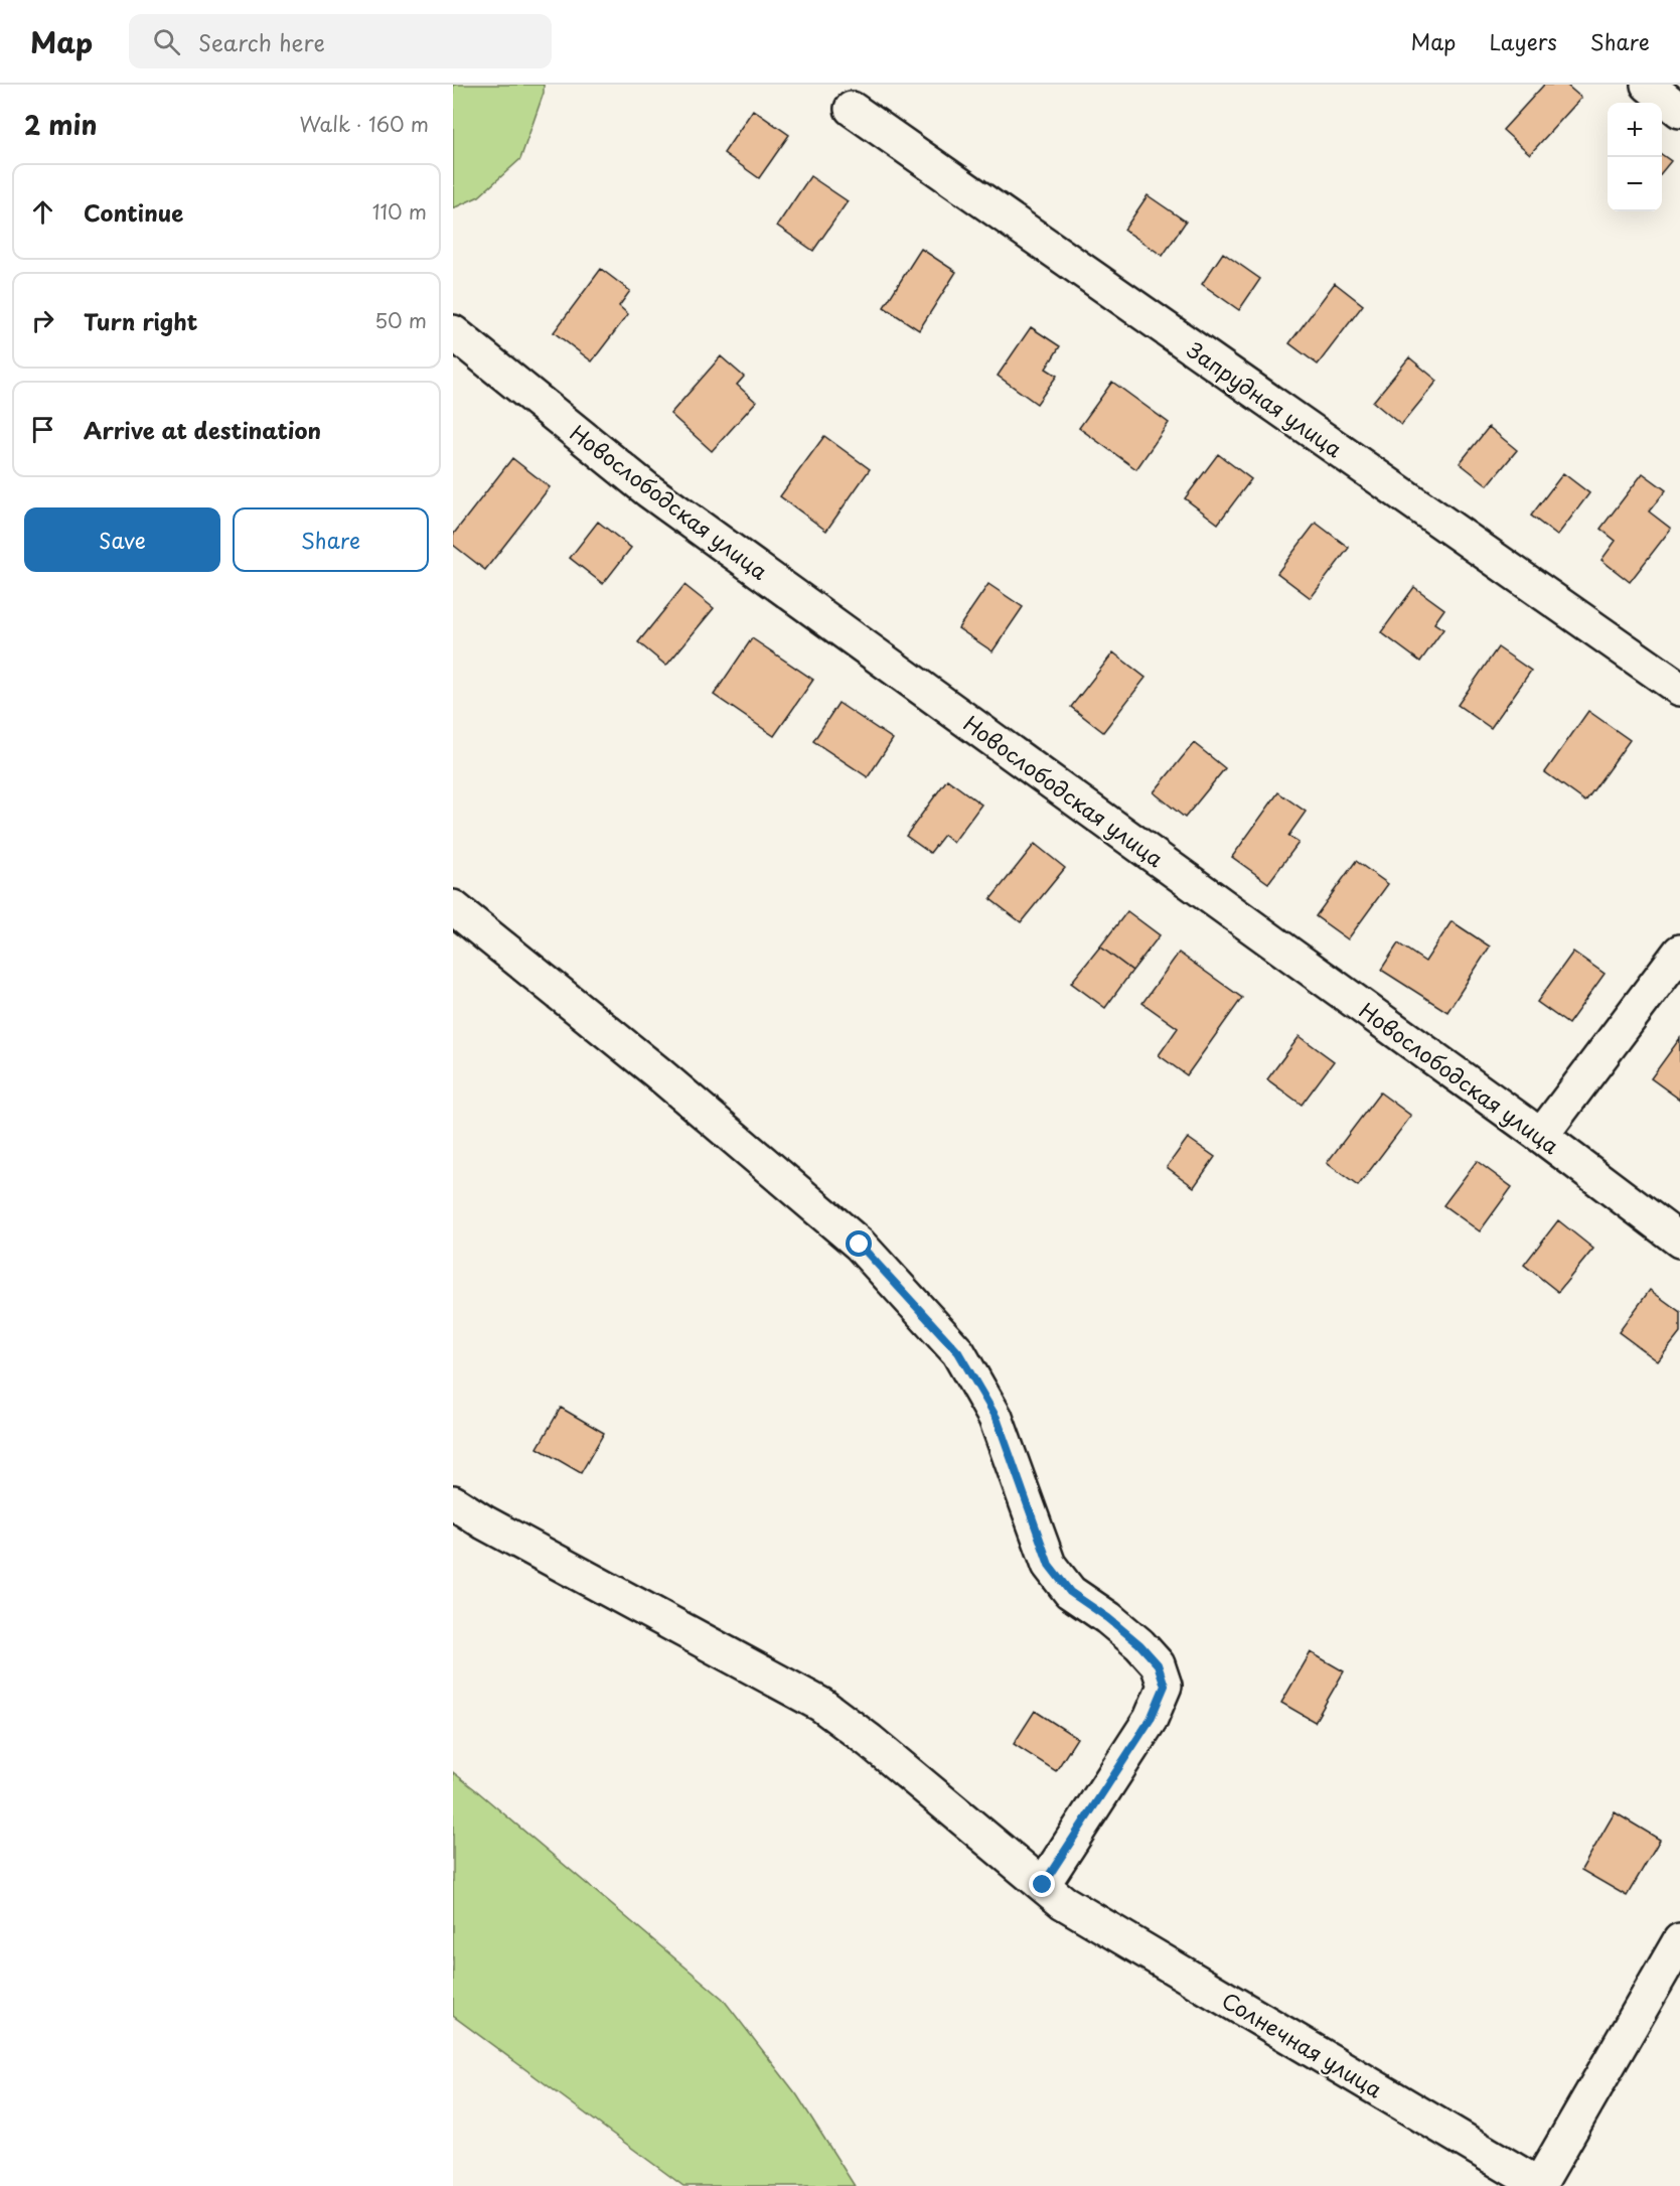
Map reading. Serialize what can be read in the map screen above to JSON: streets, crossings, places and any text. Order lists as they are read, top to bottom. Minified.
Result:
{"streets":{"street":["Запрудная улица","Новослободская улица","Солнечная улица"]},"page":{"header":"Map","search":"Search here","nav":["Map","Layers","Share"],"heading":["2 min","Walk · 160 m"],"map_buttons":["+","−"],"list":[["Continue","110 m"],["Turn right","50 m"],"Arrive at destination"],"buttons":["Save","Share"]}}
